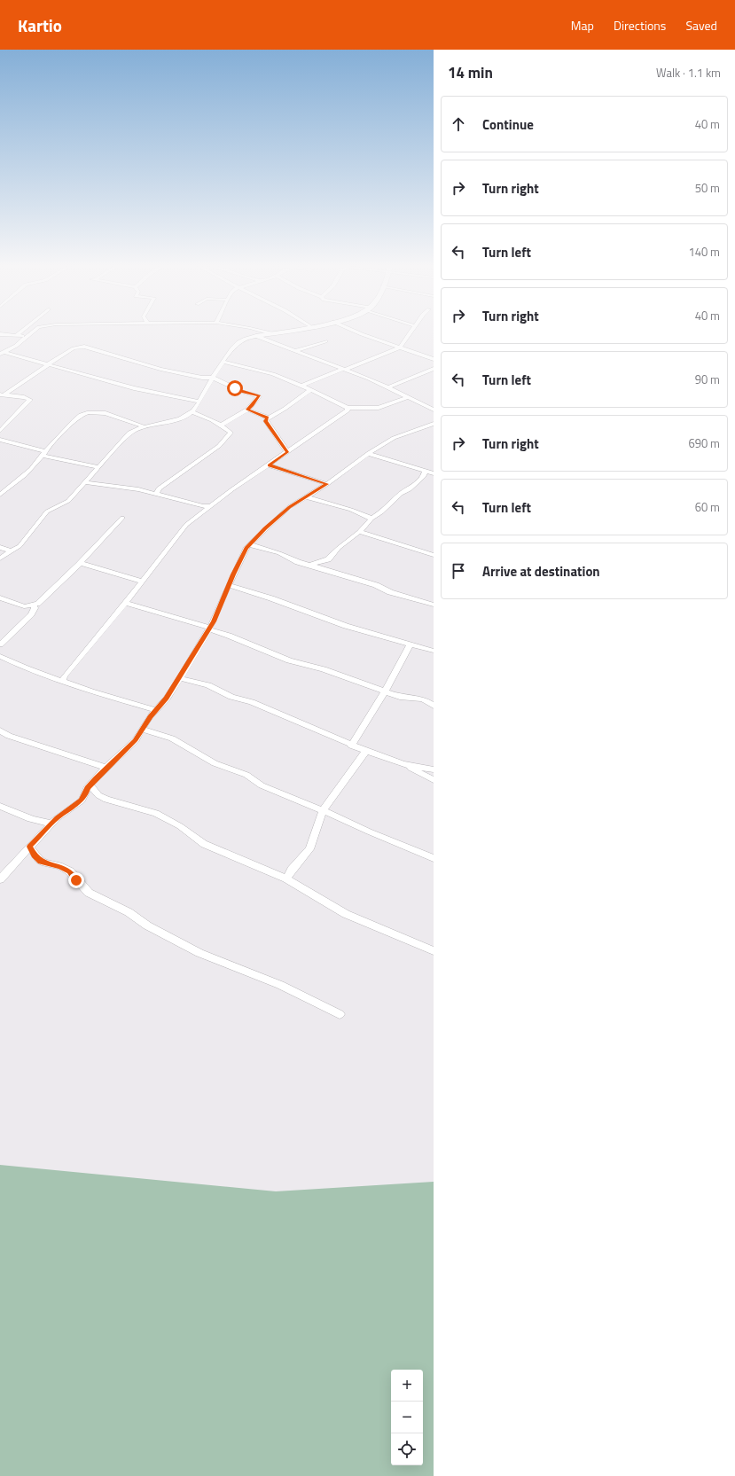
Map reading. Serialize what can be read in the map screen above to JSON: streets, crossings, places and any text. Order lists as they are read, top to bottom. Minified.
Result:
{"page":{"header":"Kartio","nav":["Map","Directions","Saved"],"heading":["14 min","Walk · 1.1 km"],"list":[["Continue","40 m"],["Turn right","50 m"],["Turn left","140 m"],["Turn right","40 m"],["Turn left","90 m"],["Turn right","690 m"],["Turn left","60 m"],"Arrive at destination"],"map_buttons":["+","−"]}}
